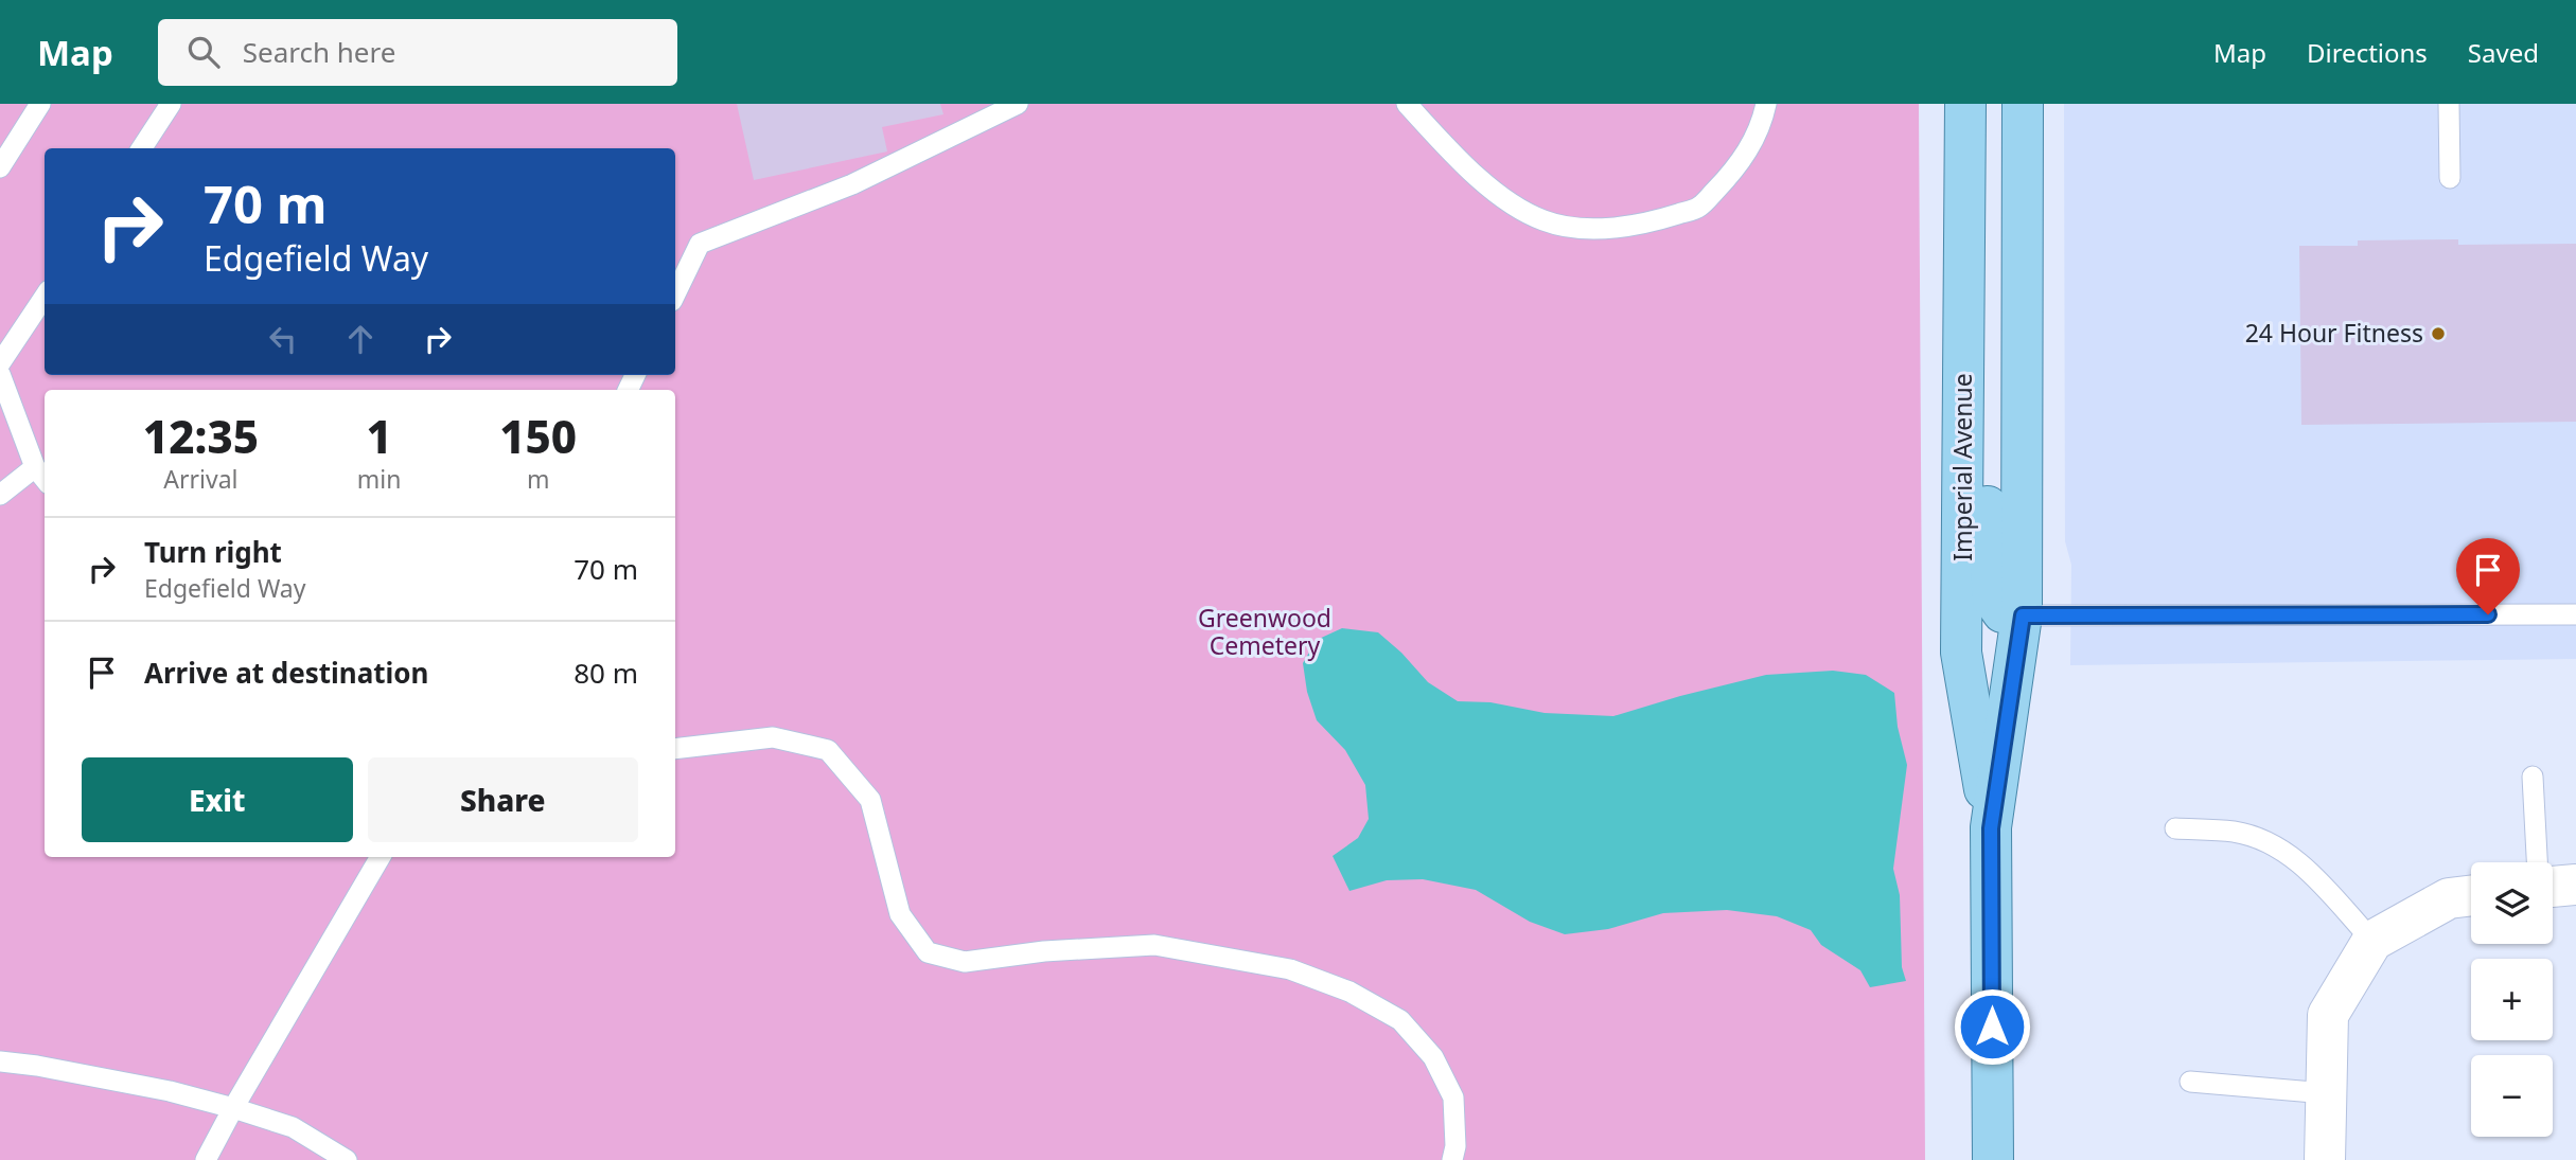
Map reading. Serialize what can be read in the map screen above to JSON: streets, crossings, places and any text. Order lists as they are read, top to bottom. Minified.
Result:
{"streets":{"main road":["Imperial Avenue"]},"parks":["Greenwood Cemetery"],"places":["24 Hour Fitness"],"page":{"header":"Map","search":"Search here","nav":["Map","Directions","Saved"],"turn":["70 m","Edgefield Way"],"eta":["12:35","Arrival","1","min","150","m"],"list":[{"name":"Turn right","note":"Edgefield Way","value":"70 m"},{"name":"Arrive at destination","value":"80 m"}],"buttons":["Exit","Share"],"map_buttons":["+","−"]}}
